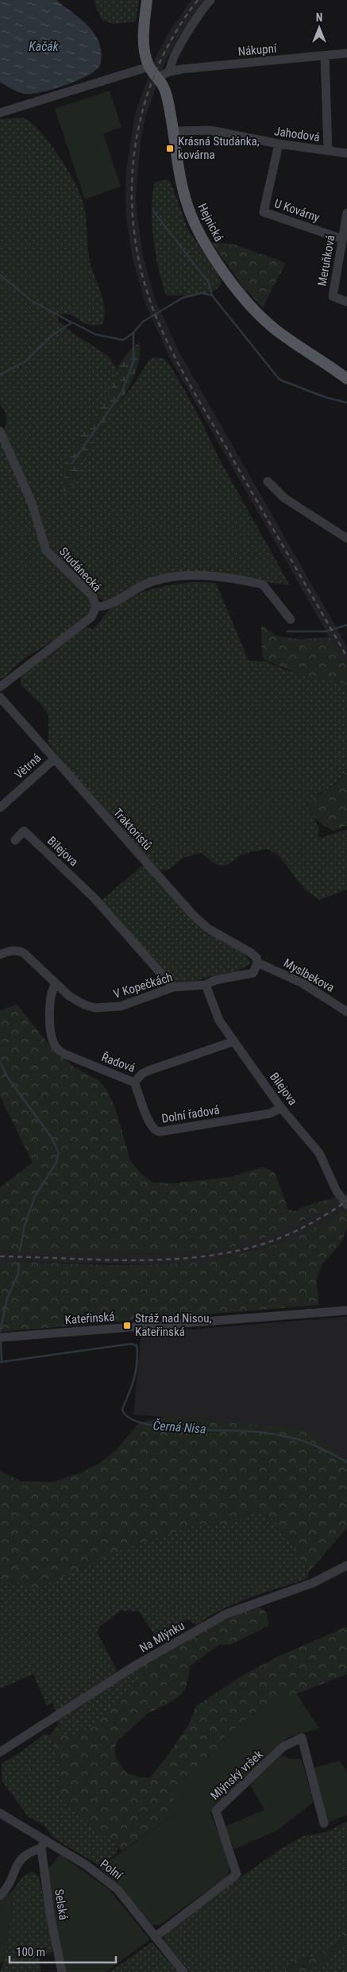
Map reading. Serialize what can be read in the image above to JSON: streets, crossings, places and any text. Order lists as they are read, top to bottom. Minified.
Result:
{"streets":{"main road":["Hejnická"],"street":["Nákupní","Jahodová","U Kovárny","Meruňková","Studánecká","Větrná","Traktoristů","Bilejova","Myslbekova","V Kopečkách","Řadová","Dolní řadová","Kateřinská","Na Mlýnku","Mlýnský vršek","Polní","Selská"]},"crossings":[["Nákupní","Hejnická"],["Jahodová","U Kovárny"],["Jahodová","Hejnická"],["U Kovárny","Meruňková"],["Větrná","Traktoristů"],["Traktoristů","Myslbekova"],["Traktoristů","V Kopečkách"],["Bilejova","V Kopečkách"],["Bilejova","Řadová"],["Bilejova","Dolní řadová"],["Myslbekova","V Kopečkách"],["V Kopečkách","Řadová"],["Řadová","Dolní řadová"],["Mlýnský vršek","Polní"],["Polní","Selská"]],"water":["Kačák","Černá Nisa"],"places":{"transit":["Krásná Studánka, kovárna","Stráž nad Nisou, Kateřinská"]},"scale_bar":"100 m","north":"top"}
